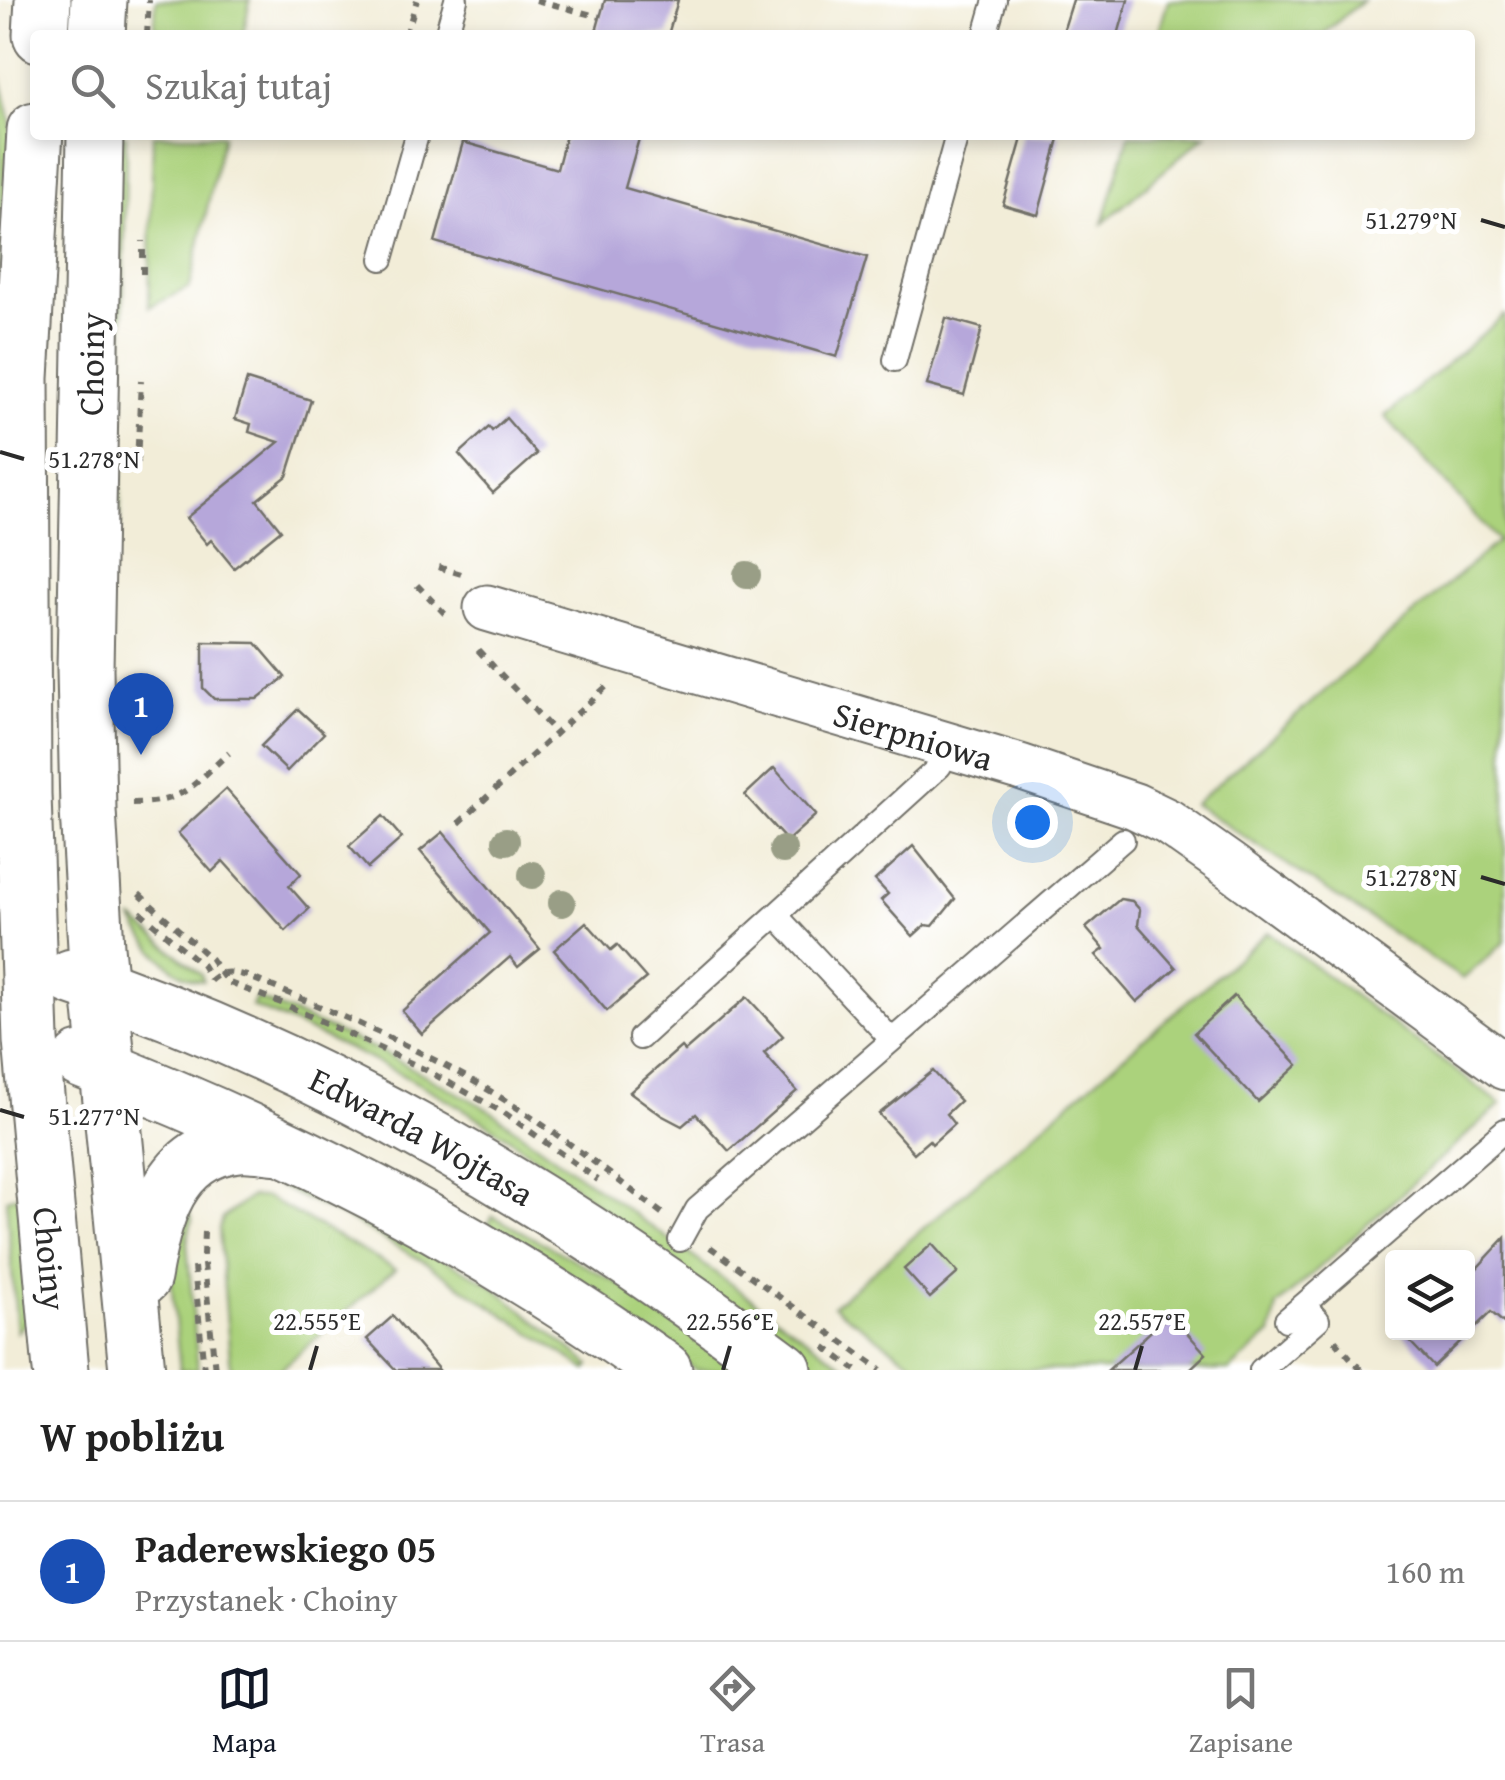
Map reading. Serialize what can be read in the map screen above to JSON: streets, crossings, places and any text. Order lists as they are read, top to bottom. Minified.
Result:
{"streets":{"street":["Choiny","Sierpniowa","Edwarda Wojtasa"]},"crossings":[["Choiny","Edwarda Wojtasa"]],"page":{"search":"Szukaj tutaj","pins":"1","heading":"W pobliżu","list":[{"mark":"1","name":"Paderewskiego 05","note":"Przystanek · Choiny","value":"160 m"}],"nav":["Mapa","Trasa","Zapisane"]},"coordinates":["51.279°N","51.278°N","51.277°N","22.555°E","22.556°E","22.557°E"]}
